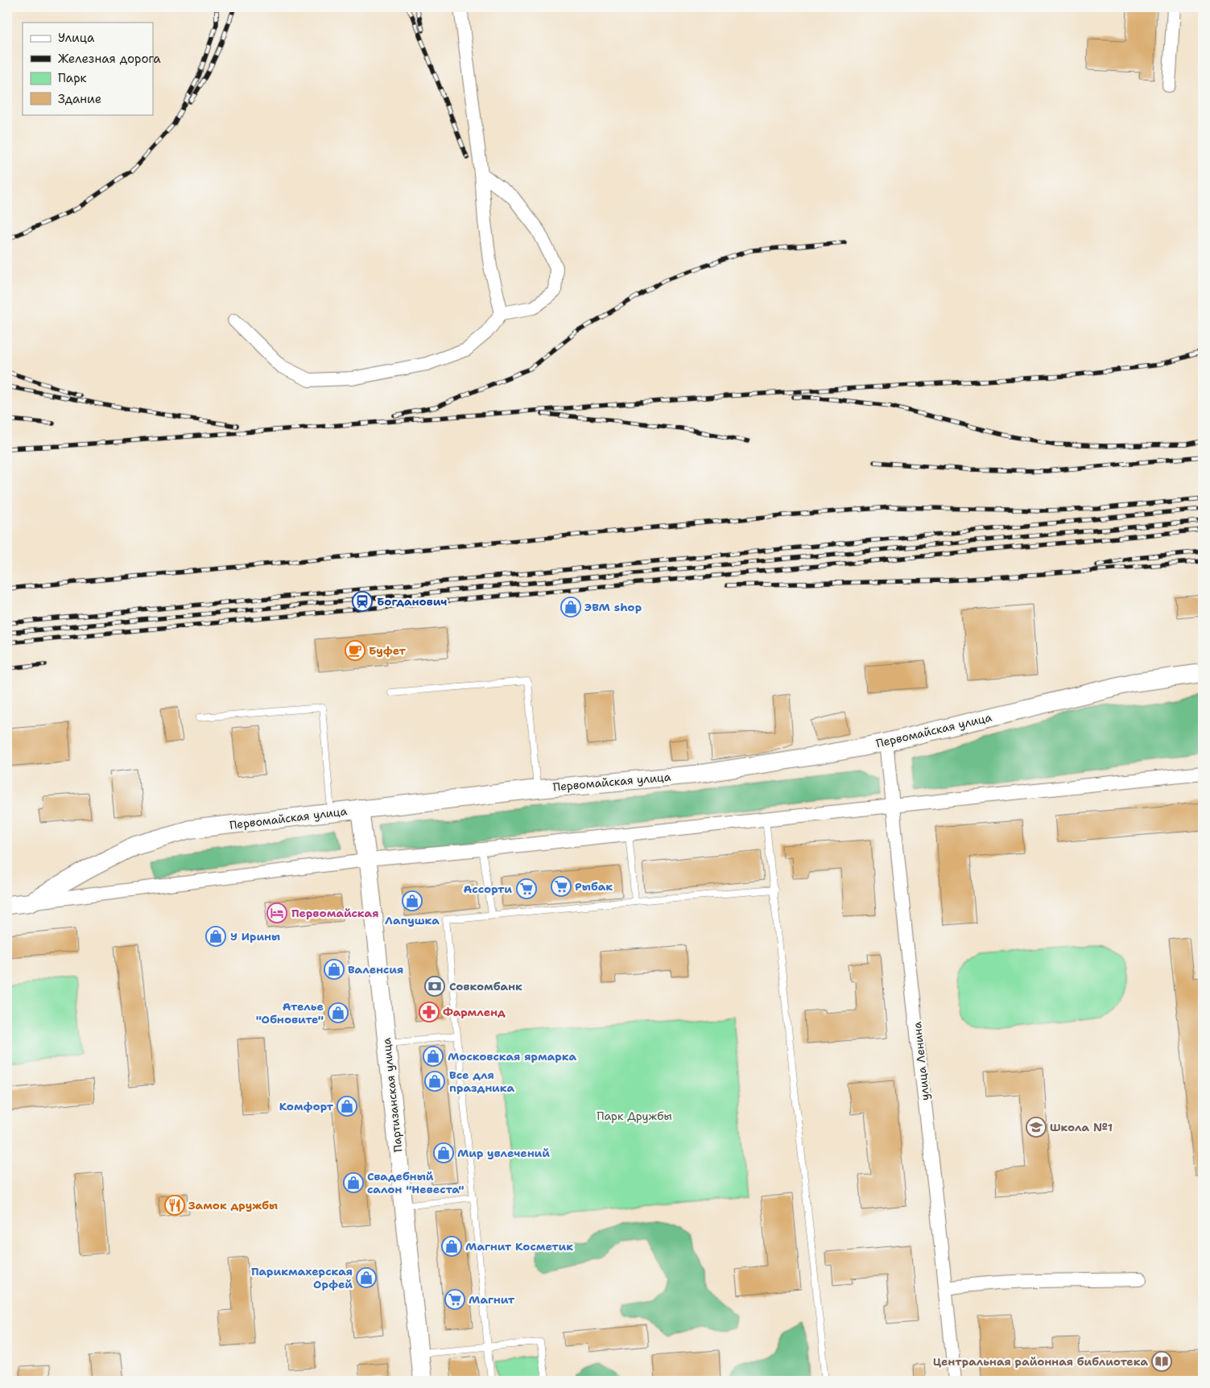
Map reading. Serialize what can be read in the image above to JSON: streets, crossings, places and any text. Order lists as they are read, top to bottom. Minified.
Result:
{"streets":{"main road":["Первомайская улица","Партизанская улица"],"street":["улица Ленина"]},"crossings":[["Первомайская улица","улица Ленина"],["Первомайская улица","Партизанская улица"]],"parks":["Парк Дружбы"],"places":{"station":["Богданович"],"shop":["ЭВМ shop","Лапушка","У Ирины","Валенсия","Ателье \"Обновите\"","Московская ярмарка","Все для праздника","Комфорт","Мир увлечений","Свадебный салон \"Невеста\"","Магнит Косметик","Парикмахерская Орфей"],"cafe":["Буфет"],"supermarket":["Рыбак","Ассорти","Магнит"],"hotel":["Первомайская"],"bank":["Совкомбанк"],"pharmacy":["Фармленд"],"school or university":["Школа №1"],"restaurant":["Замок дружбы"],"library":["Центральная районная библиотека"]},"legend":["Улица","Железная дорога","Парк","Здание"]}
